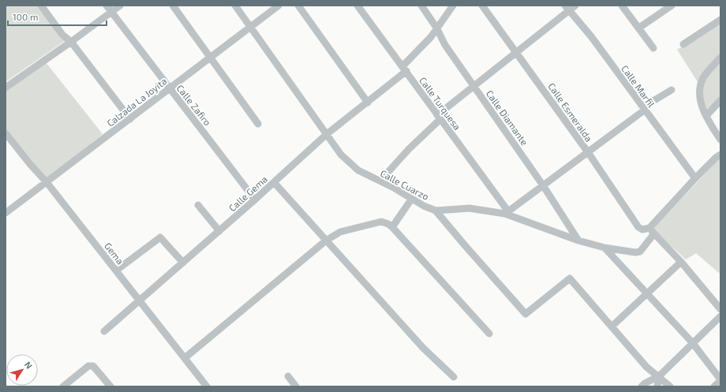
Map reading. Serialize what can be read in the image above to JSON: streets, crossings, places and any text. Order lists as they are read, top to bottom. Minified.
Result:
{"streets":{"street":["Calle Marfil","Calzada La Joyita","Calle Turquesa","Calle Zafiro","Calle Esmeralda","Calle Diamante","Calle Cuarzo","Calle Gema","Gema"]},"crossings":[["Calzada La Joyita","Calle Zafiro"],["Calzada La Joyita","Calle Cuarzo"],["Calzada La Joyita","Gema"],["Calle Turquesa","Calle Cuarzo"],["Calle Turquesa","Calle Gema"],["Calle Zafiro","Calle Gema"],["Calle Esmeralda","Calle Cuarzo"],["Calle Diamante","Calle Cuarzo"],["Calle Diamante","Calle Gema"],["Calle Cuarzo","Calle Gema"],["Calle Gema","Gema"]],"scale_bar":"100 m","north":"top right"}
